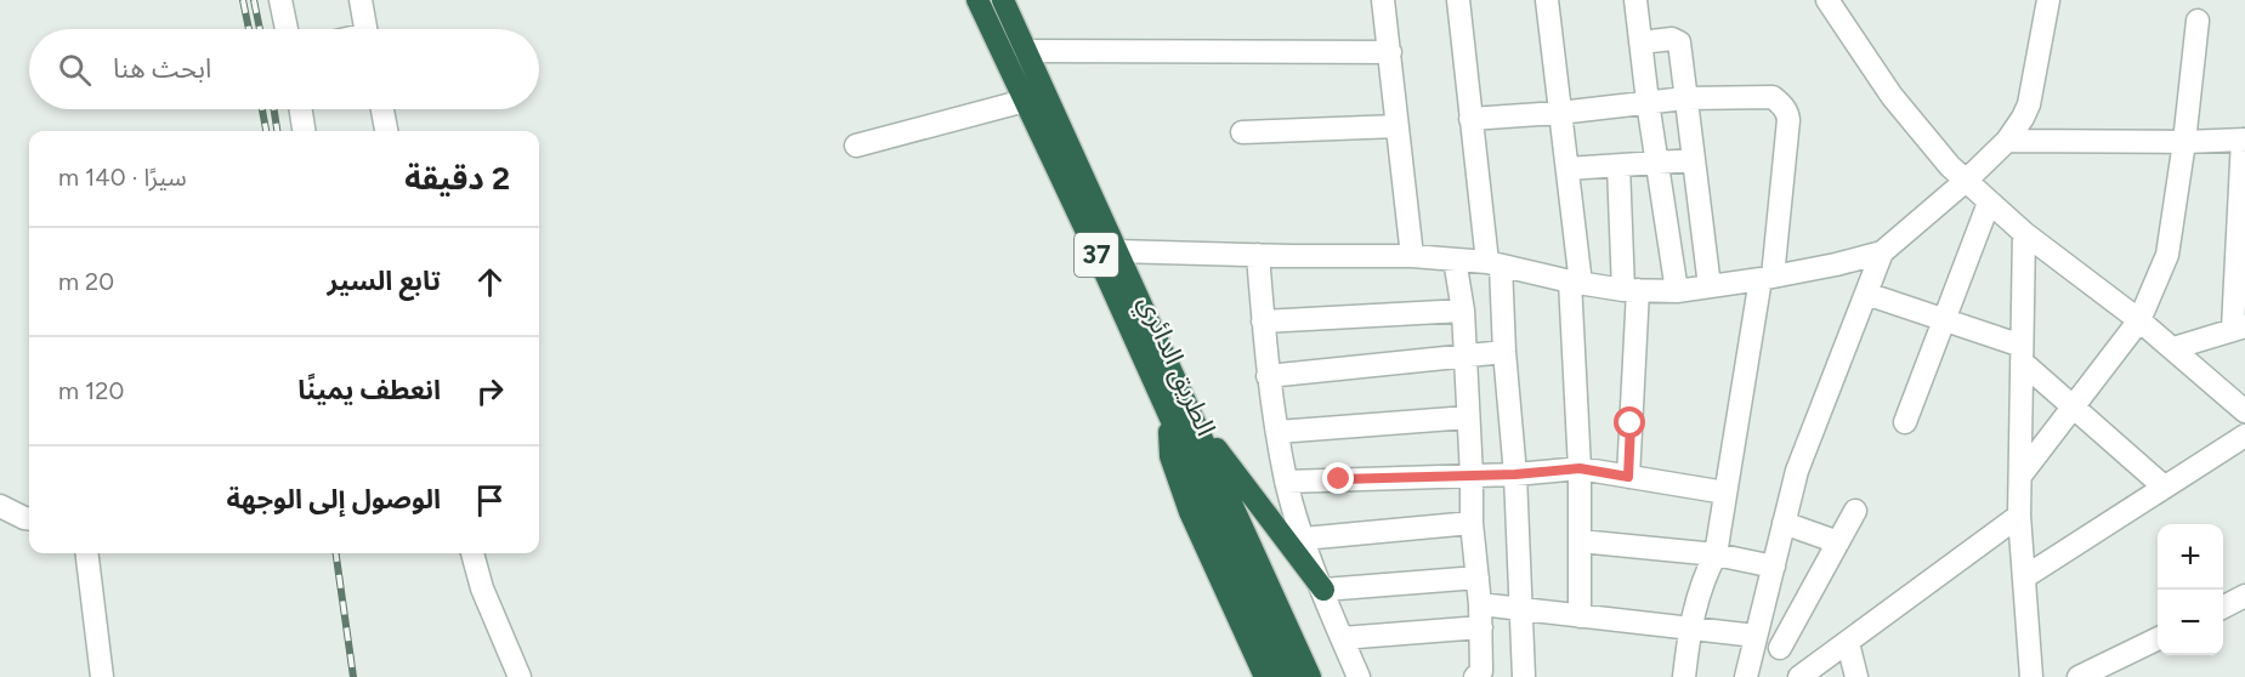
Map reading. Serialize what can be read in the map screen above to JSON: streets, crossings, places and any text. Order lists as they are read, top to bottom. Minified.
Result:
{"streets":{"highway":["37","الطريق الدائري"]},"page":{"search":"ابحث هنا","heading":["2 دقيقة","سيرًا · 140 m"],"list":[["تابع السير","20 m"],["انعطف يمينًا","120 m"],"الوصول إلى الوجهة"],"map_buttons":["+","−"]}}
